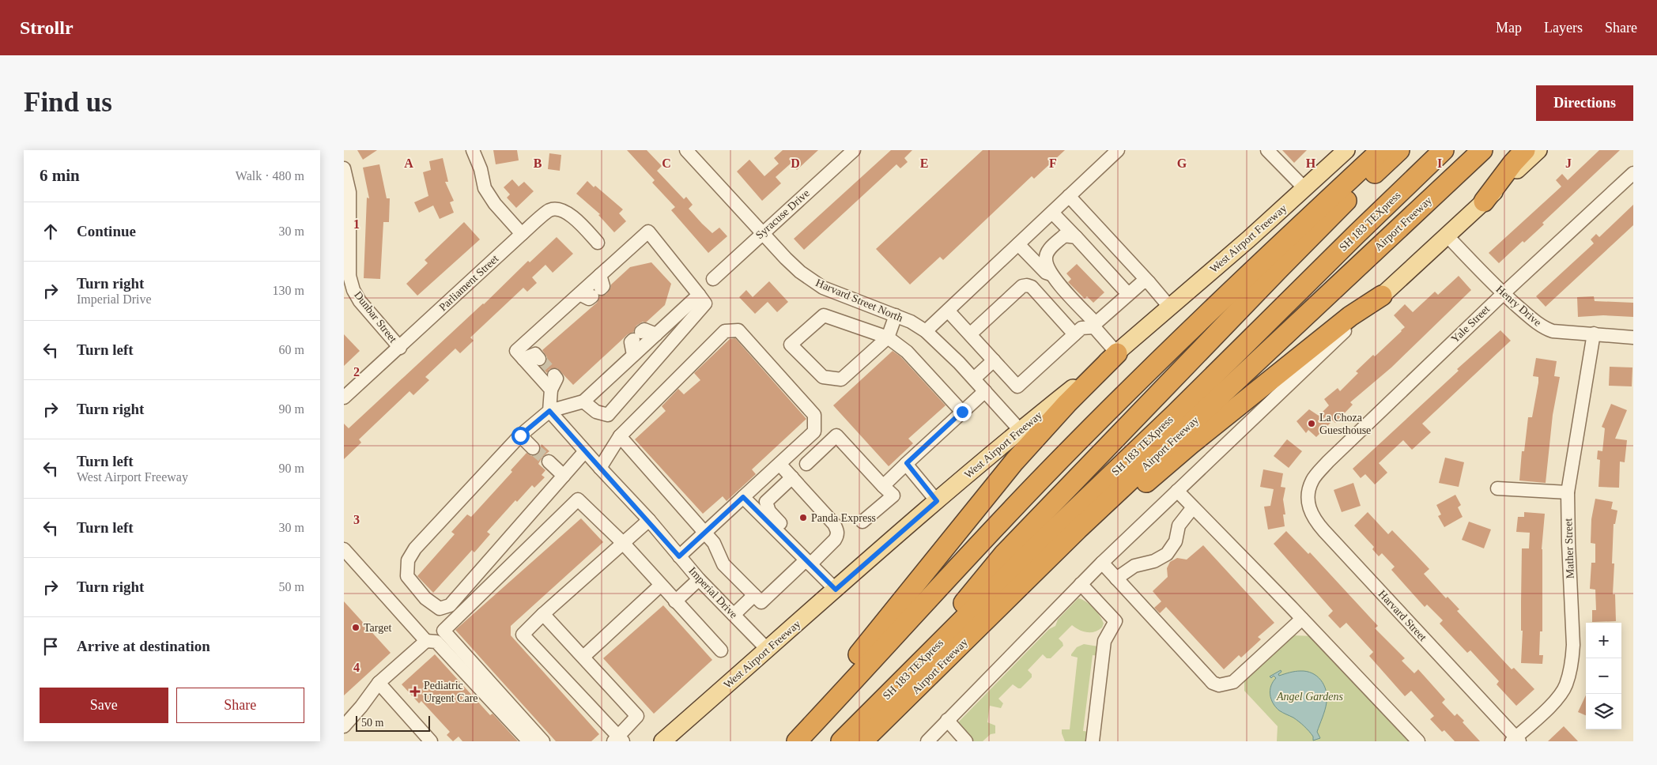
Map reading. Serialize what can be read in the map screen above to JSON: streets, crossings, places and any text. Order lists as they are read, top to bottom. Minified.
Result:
{"streets":{"highway":["SH 183 TEXpress","Airport Freeway"],"main road":["West Airport Freeway"],"street":["Syracuse Drive","Parliament Street","Harvard Street North","Henry Drive","Dunbar Street","Yale Street","Mather Street","Imperial Drive","Harvard Street"]},"crossings":[["Syracuse Drive","Harvard Street North"],["West Airport Freeway","Harvard Street North"],["West Airport Freeway","Imperial Drive"],["Parliament Street","Dunbar Street"],["Henry Drive","Yale Street"],["Henry Drive","Mather Street"],["Yale Street","Harvard Street"],["Mather Street","Harvard Street"]],"parks":["Angel Gardens"],"places":{"other":["La Choza Guesthouse","Panda Express","Target"],"health":["Pediatric Urgent Care"]},"scale_bar":"50 m","page":{"header":"Strollr","nav":["Map","Layers","Share"],"buttons":["Directions",["Save","Share"]],"title":"Find us","heading":["6 min","Walk · 480 m"],"list":[["Continue","30 m"],["Turn right","Imperial Drive","130 m"],["Turn left","60 m"],["Turn right","90 m"],["Turn left","West Airport Freeway","90 m"],["Turn left","30 m"],["Turn right","50 m"],"Arrive at destination"],"map_buttons":["+","−"],"scale":"50 m"},"grid":{"columns":["A","B","C","D","E","F","G","H","I","J"],"rows":["1","2","3","4"]}}
